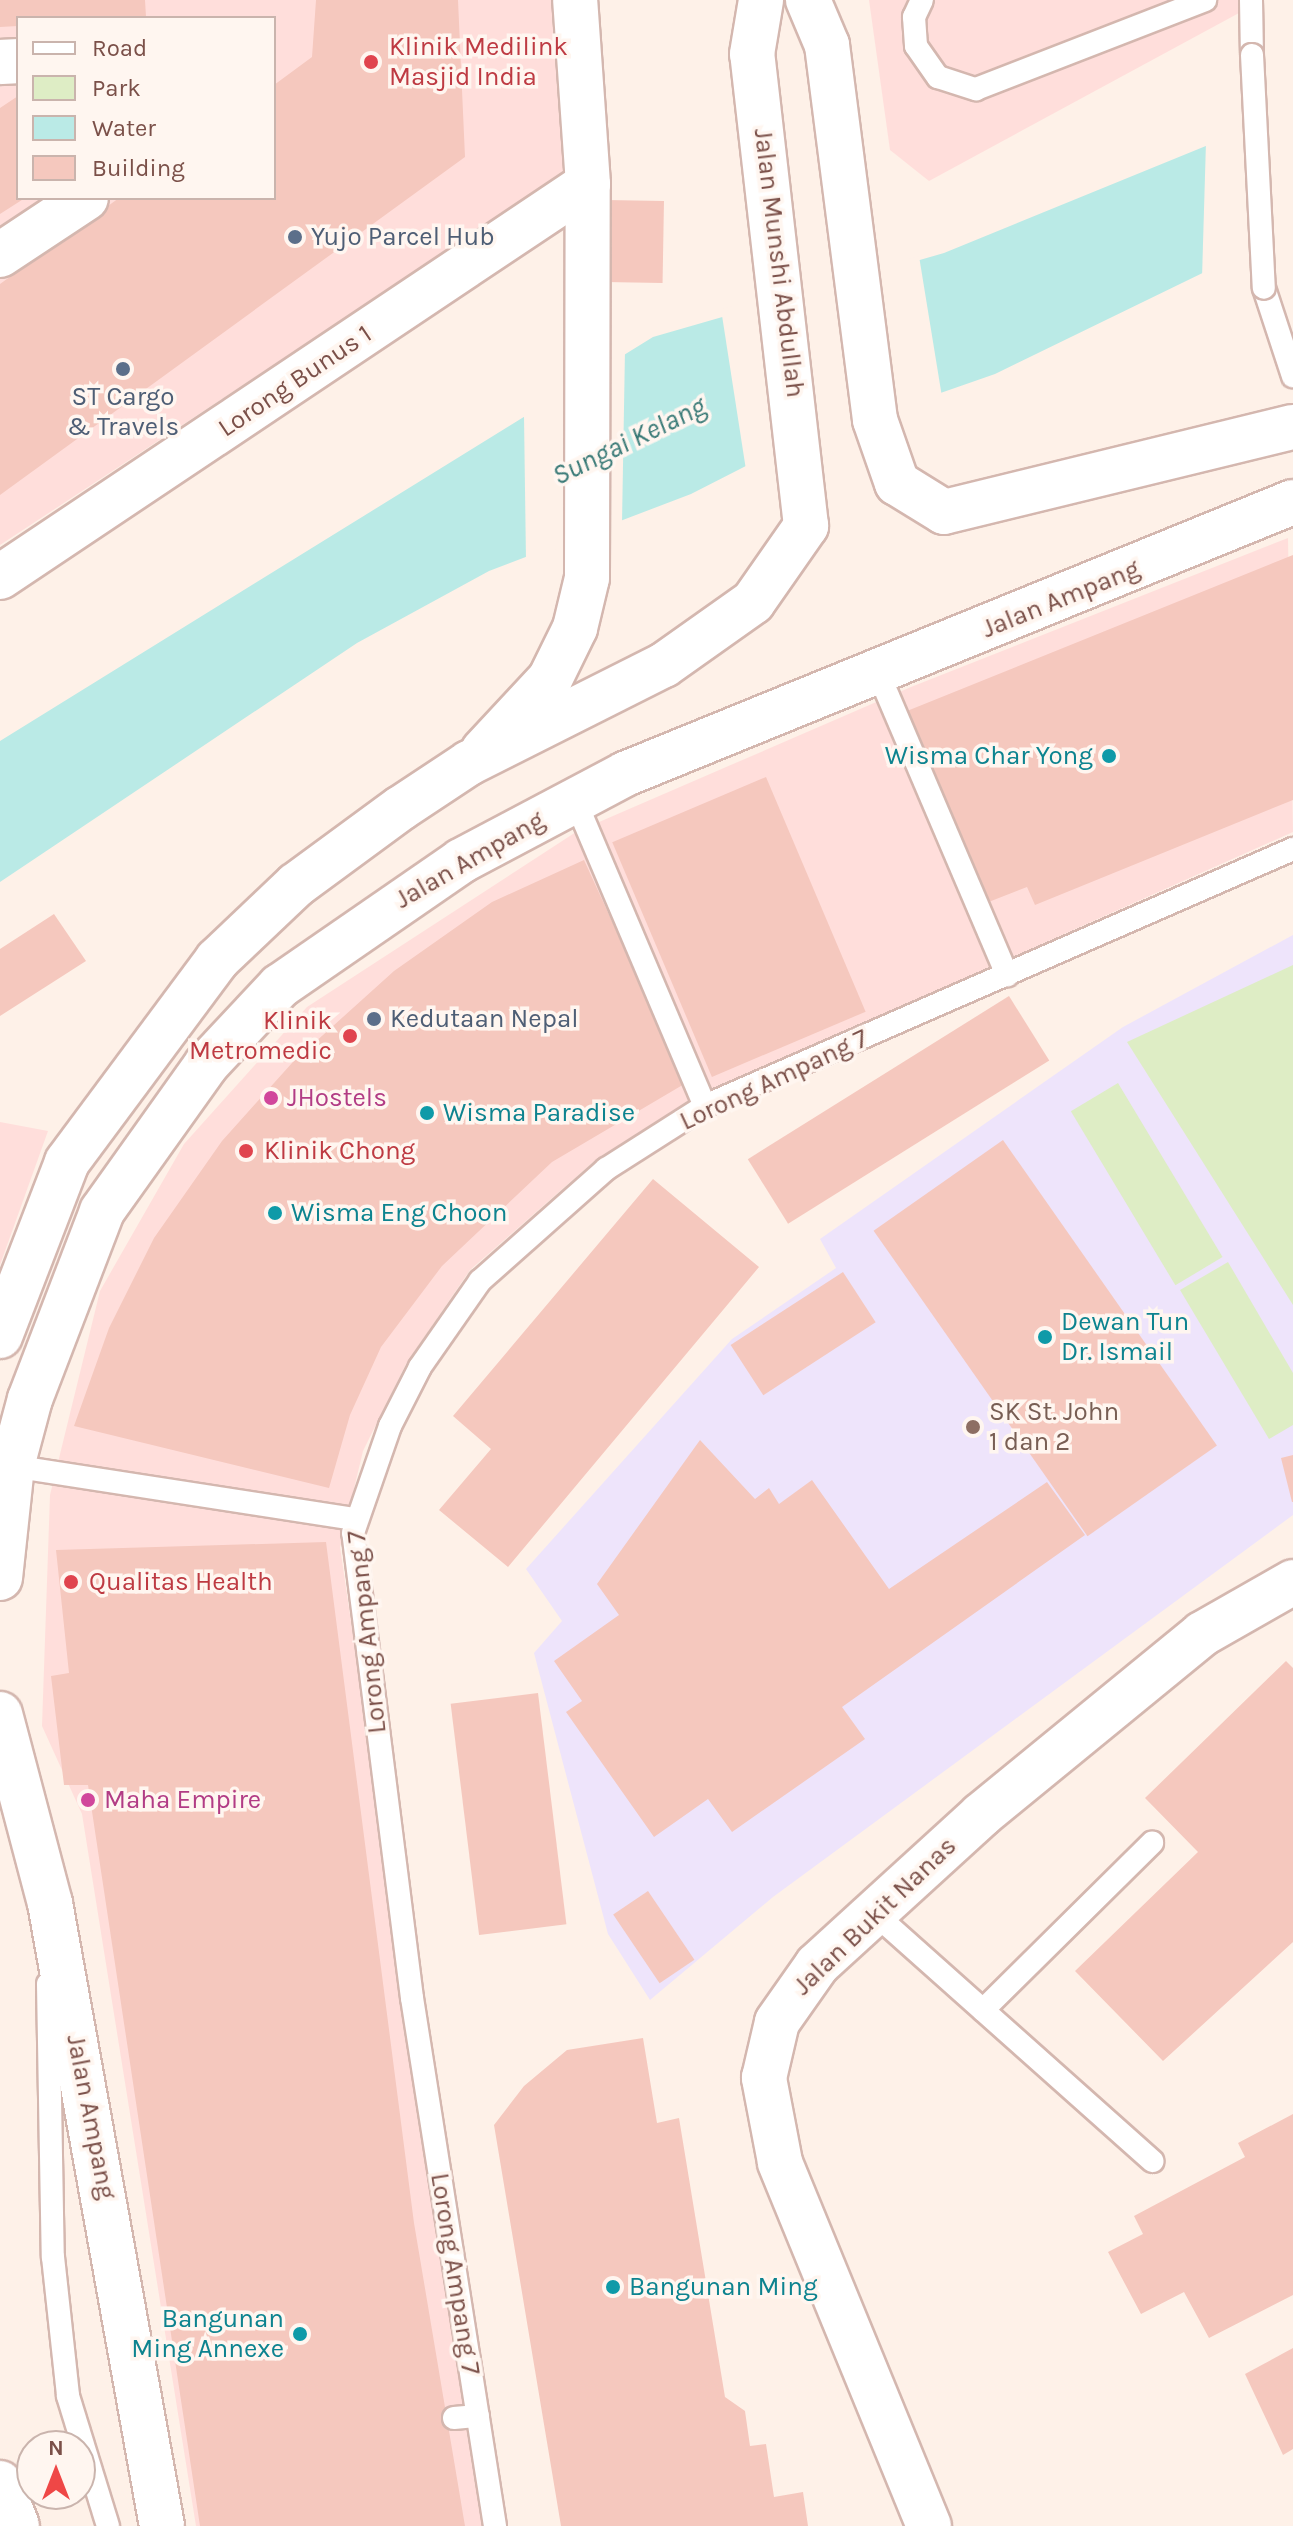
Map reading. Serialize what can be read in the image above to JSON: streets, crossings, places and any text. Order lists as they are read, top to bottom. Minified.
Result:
{"streets":{"street":["Jalan Munshi Abdullah","Lorong Bunus 1","Jalan Ampang","Jalan Bukit Nanas"],"lane":["Lorong Ampang 7"]},"water":["Sungai Kelang"],"places":["Klinik Medilink Masjid India","Yujo Parcel Hub","ST Cargo & Travels","Wisma Char Yong","Kedutaan Nepal","Klinik Metromedic","JHostels","Wisma Paradise","Klinik Chong","Wisma Eng Choon","Dewan Tun Dr. Ismail","SK St. John 1 dan 2","Qualitas Health","Maha Empire","Bangunan Ming","Bangunan Ming Annexe"],"legend":["Road","Park","Water","Building"],"north":"top"}
